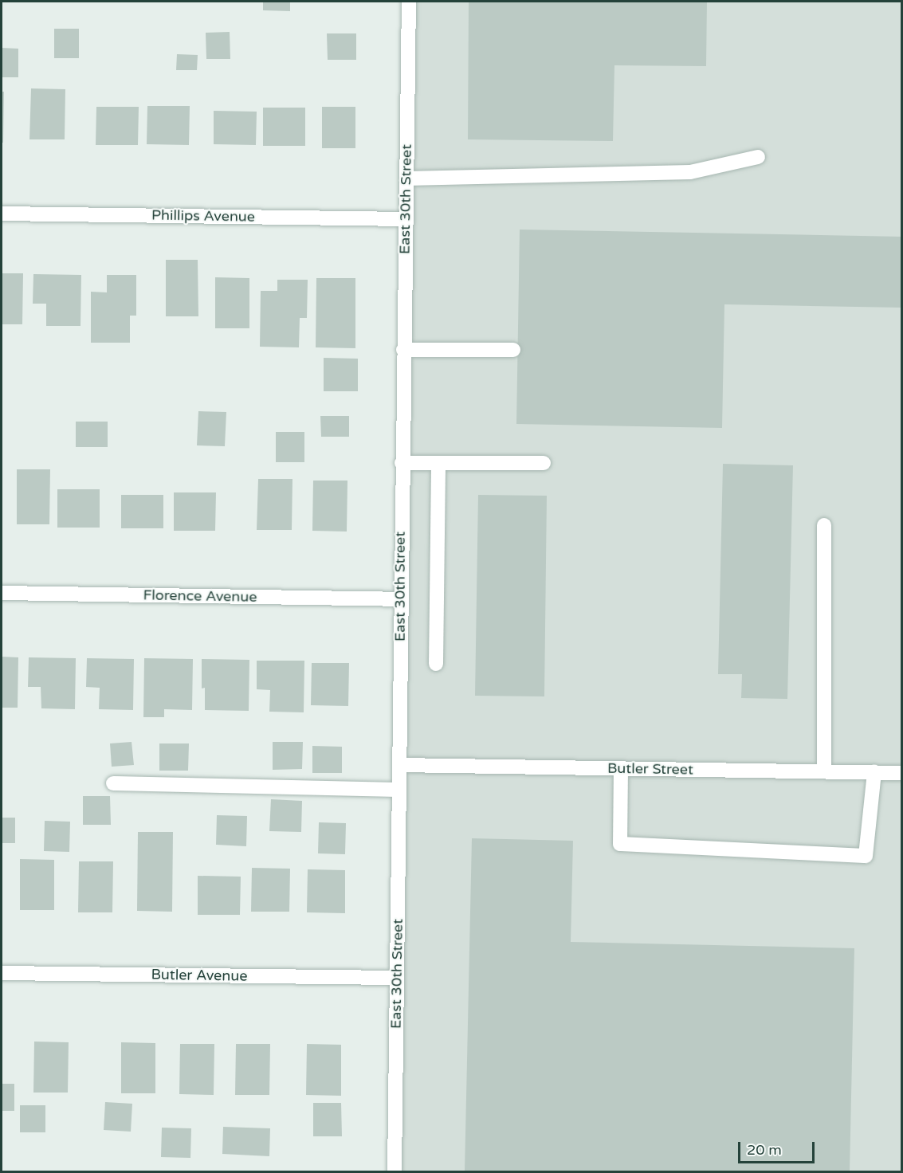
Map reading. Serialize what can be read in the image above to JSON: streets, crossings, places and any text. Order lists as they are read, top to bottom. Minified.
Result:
{"streets":{"street":["East 30th Street","Phillips Avenue","Florence Avenue","Butler Street","Butler Avenue"]},"crossings":[["East 30th Street","Phillips Avenue"],["East 30th Street","Florence Avenue"],["East 30th Street","Butler Street"],["East 30th Street","Butler Avenue"]],"scale_bar":"20 m"}
